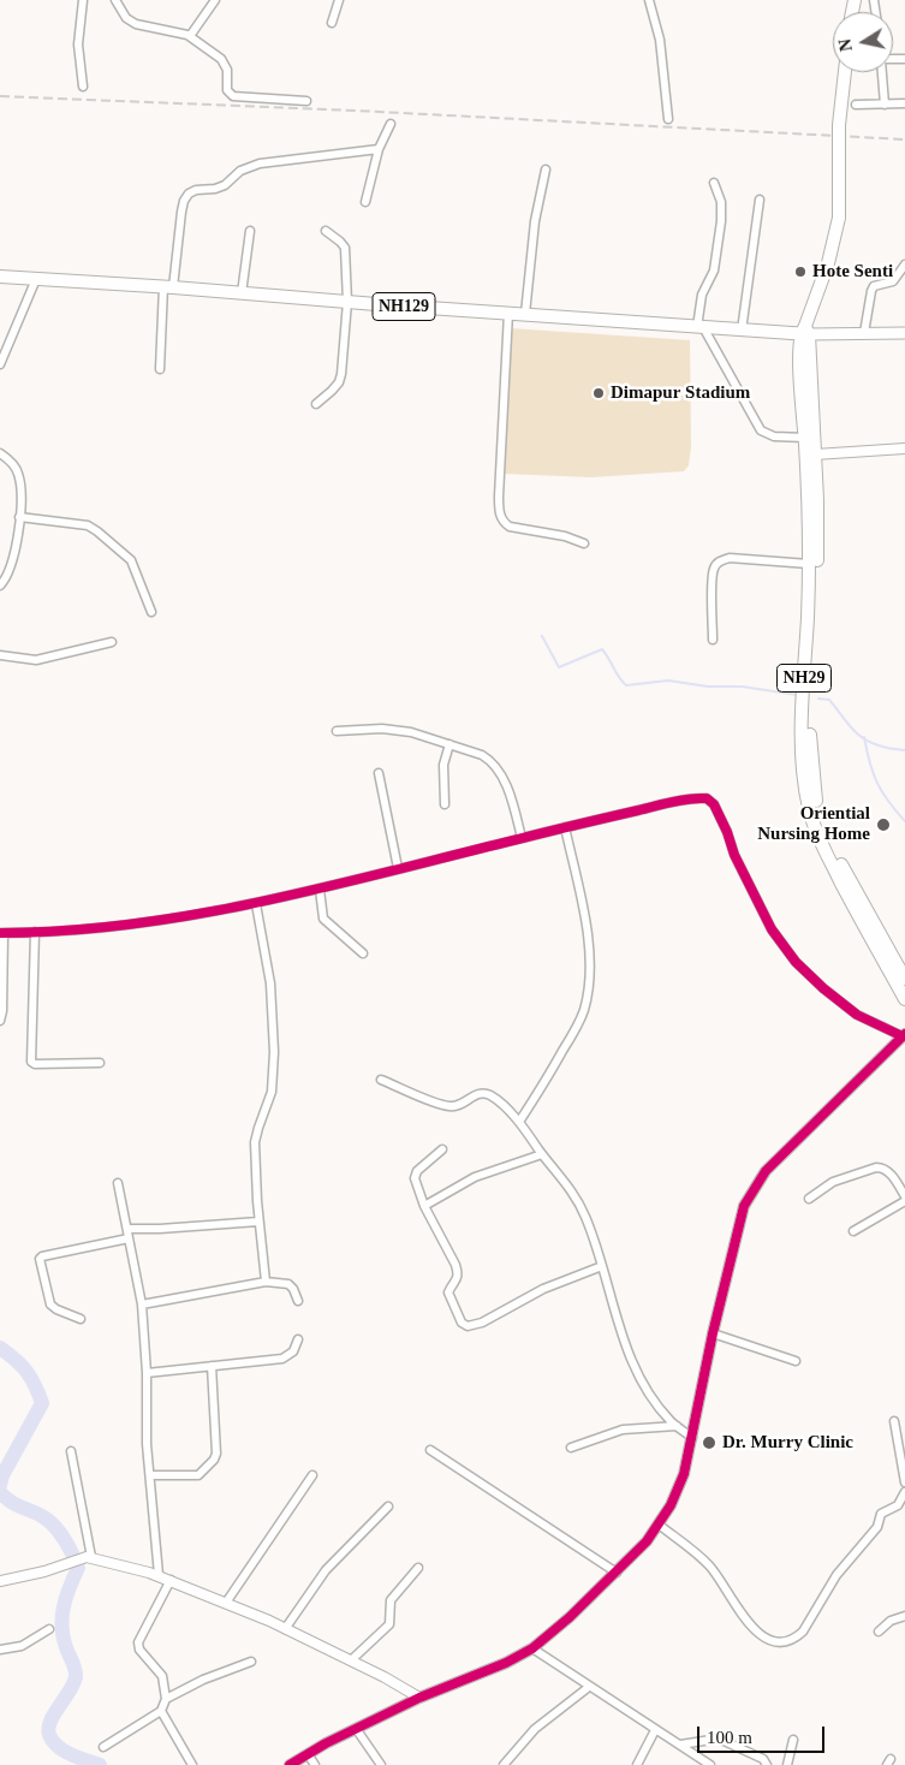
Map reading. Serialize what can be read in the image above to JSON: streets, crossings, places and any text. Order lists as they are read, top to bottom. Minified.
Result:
{"streets":{"main road":["NH129","NH29"]},"crossings":[["NH129","NH29"]],"places":["Hote Senti","Dimapur Stadium","Oriential Nursing Home","Dr. Murry Clinic"],"scale_bar":"100 m","north":"left"}
